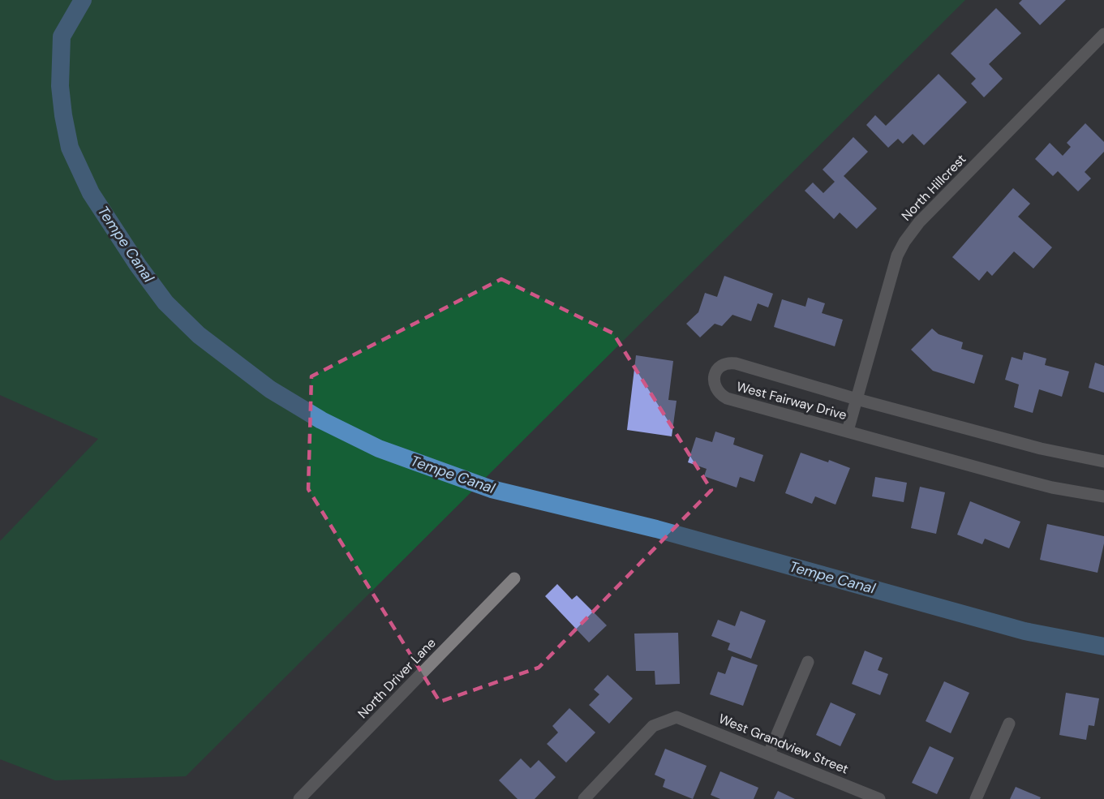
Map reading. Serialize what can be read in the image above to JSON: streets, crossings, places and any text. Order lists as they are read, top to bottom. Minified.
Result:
{"streets":{"street":["North Hillcrest","West Fairway Drive","North Driver Lane","West Grandview Street"]},"crossings":[["North Hillcrest","West Fairway Drive"]],"water":["Tempe Canal"]}
